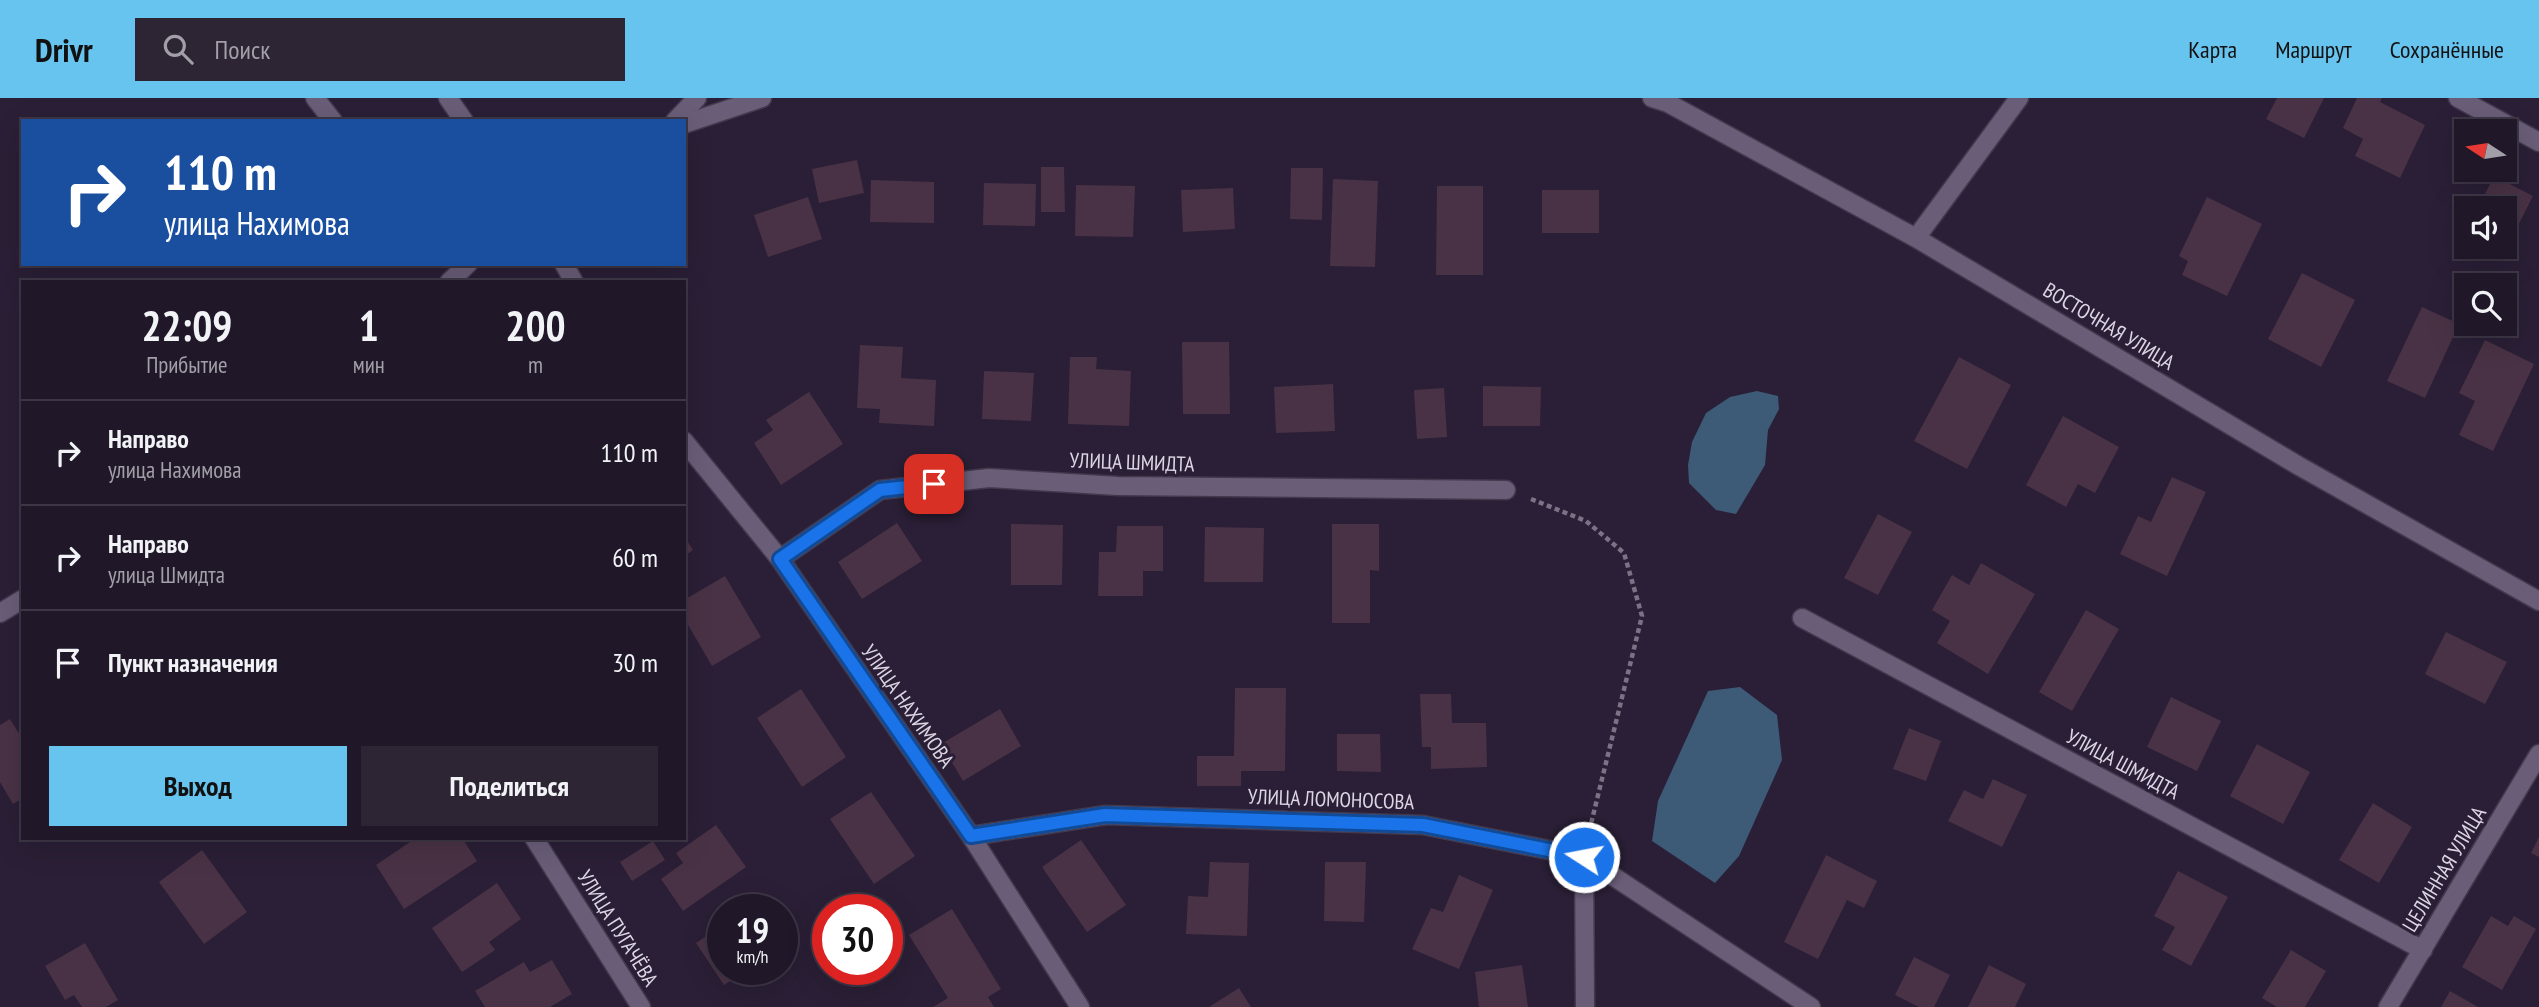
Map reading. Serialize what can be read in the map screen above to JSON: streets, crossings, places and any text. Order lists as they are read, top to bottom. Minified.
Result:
{"streets":{"street":["ВОСТОЧНАЯ УЛИЦА","УЛИЦА ШМИДТА","УЛИЦА НАХИМОВА","УЛИЦА ЛОМОНОСОВА","ЦЕЛИННАЯ УЛИЦА","УЛИЦА ПУГАЧЁВА"]},"crossings":[["УЛИЦА ШМИДТА","УЛИЦА НАХИМОВА"],["УЛИЦА ШМИДТА","ЦЕЛИННАЯ УЛИЦА"],["УЛИЦА НАХИМОВА","УЛИЦА ЛОМОНОСОВА"]],"north":"left","page":{"header":"Drivr","search":"Поиск","nav":["Карта","Маршрут","Сохранённые"],"turn":["110 m","улица Нахимова"],"eta":["22:09","Прибытие","1","мин","200","m"],"list":[{"name":"Направо","note":"улица Нахимова","value":"110 m"},{"name":"Направо","note":"улица Шмидта","value":"60 m"},{"name":"Пункт назначения","value":"30 m"}],"buttons":["Выход","Поделиться"],"speed":"19 km/h","limit":"30"}}
